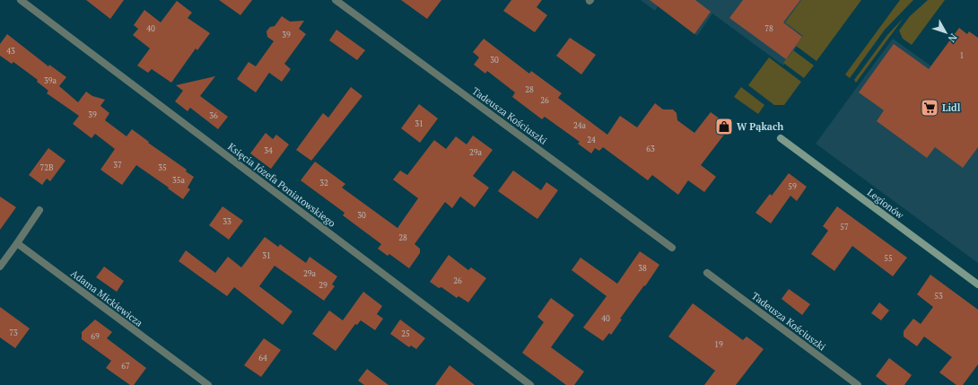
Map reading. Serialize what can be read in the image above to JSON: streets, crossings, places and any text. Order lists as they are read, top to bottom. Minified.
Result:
{"streets":{"street":["Tadeusza Kościuszki","Księcia Józefa Poniatowskiego","Legionów","Adama Mickiewicza"]},"places":{"supermarket":["Lidl"],"shop":["W Pąkach"]},"house_numbers":["40","78","39","43","1","30","39a","28","26","39","36","31","24a","24","63","34","29a","37","72B","35","35a","32","59","30","33","57","28","31","55","38","29a","26","29","53","40","73","25","69","19","64","67"],"north":"bottom right"}
